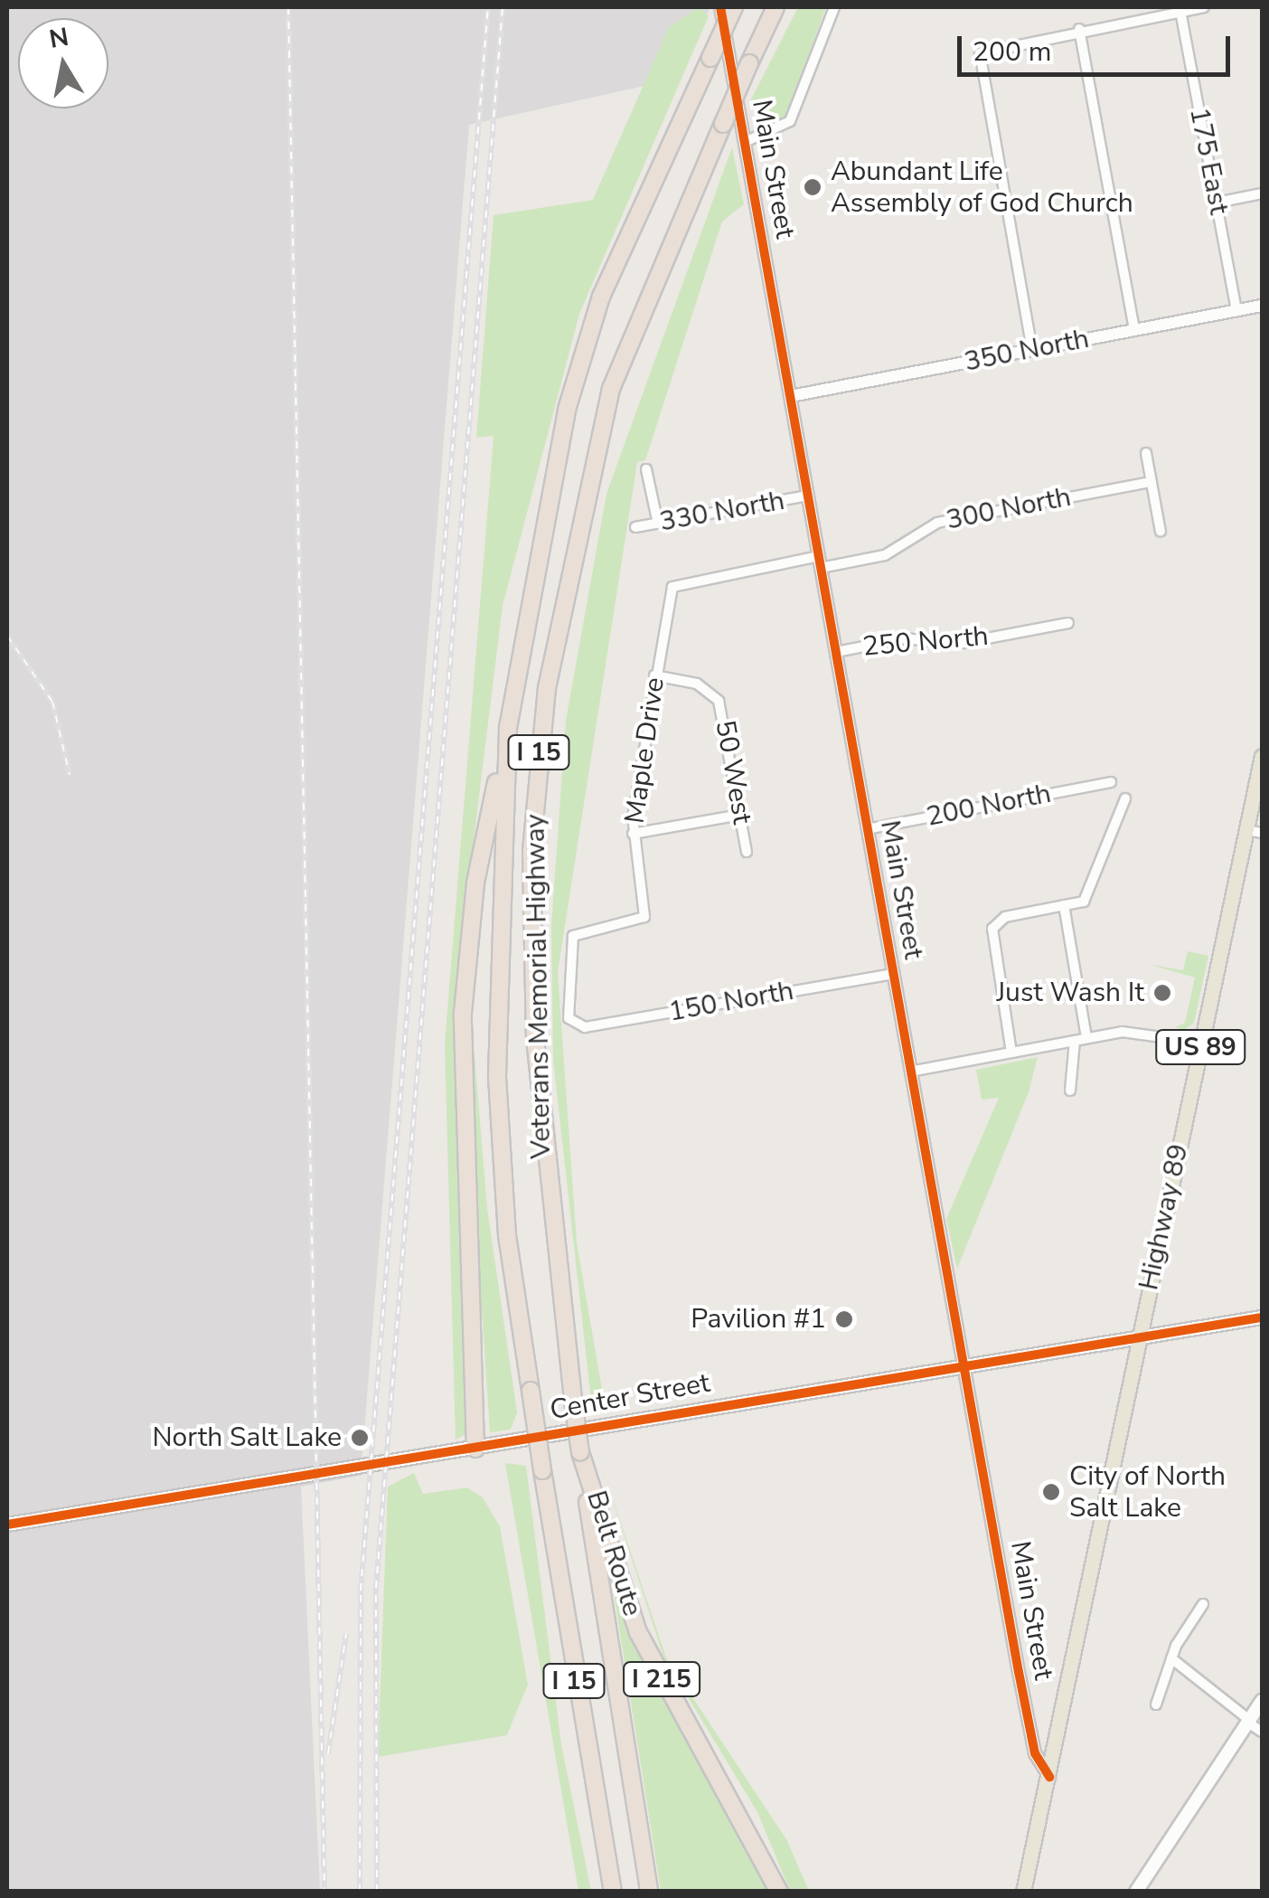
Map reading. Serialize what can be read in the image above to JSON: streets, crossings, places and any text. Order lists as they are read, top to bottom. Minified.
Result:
{"streets":{"highway":["I 15","Veterans Memorial Highway","Belt Route","I 215"],"main road":["US 89","Highway 89","Center Street"],"street":["175 East","Main Street","350 North","300 North","330 North","250 North","Maple Drive","50 West","200 North","150 North"]},"crossings":[["175 East","350 North"],["Main Street","350 North"],["Main Street","300 North"],["Main Street","330 North"],["Main Street","250 North"],["Main Street","200 North"],["Main Street","150 North"],["Main Street","Highway 89"],["Main Street","Center Street"],["300 North","Maple Drive"],["Maple Drive","50 West"],["Maple Drive","150 North"],["Veterans Memorial Highway","Belt Route"],["Highway 89","Center Street"]],"places":["Abundant Life Assembly of God Church","Just Wash It","Pavilion #1","North Salt Lake","City of North Salt Lake"],"scale_bar":"200 m","north":"top"}
